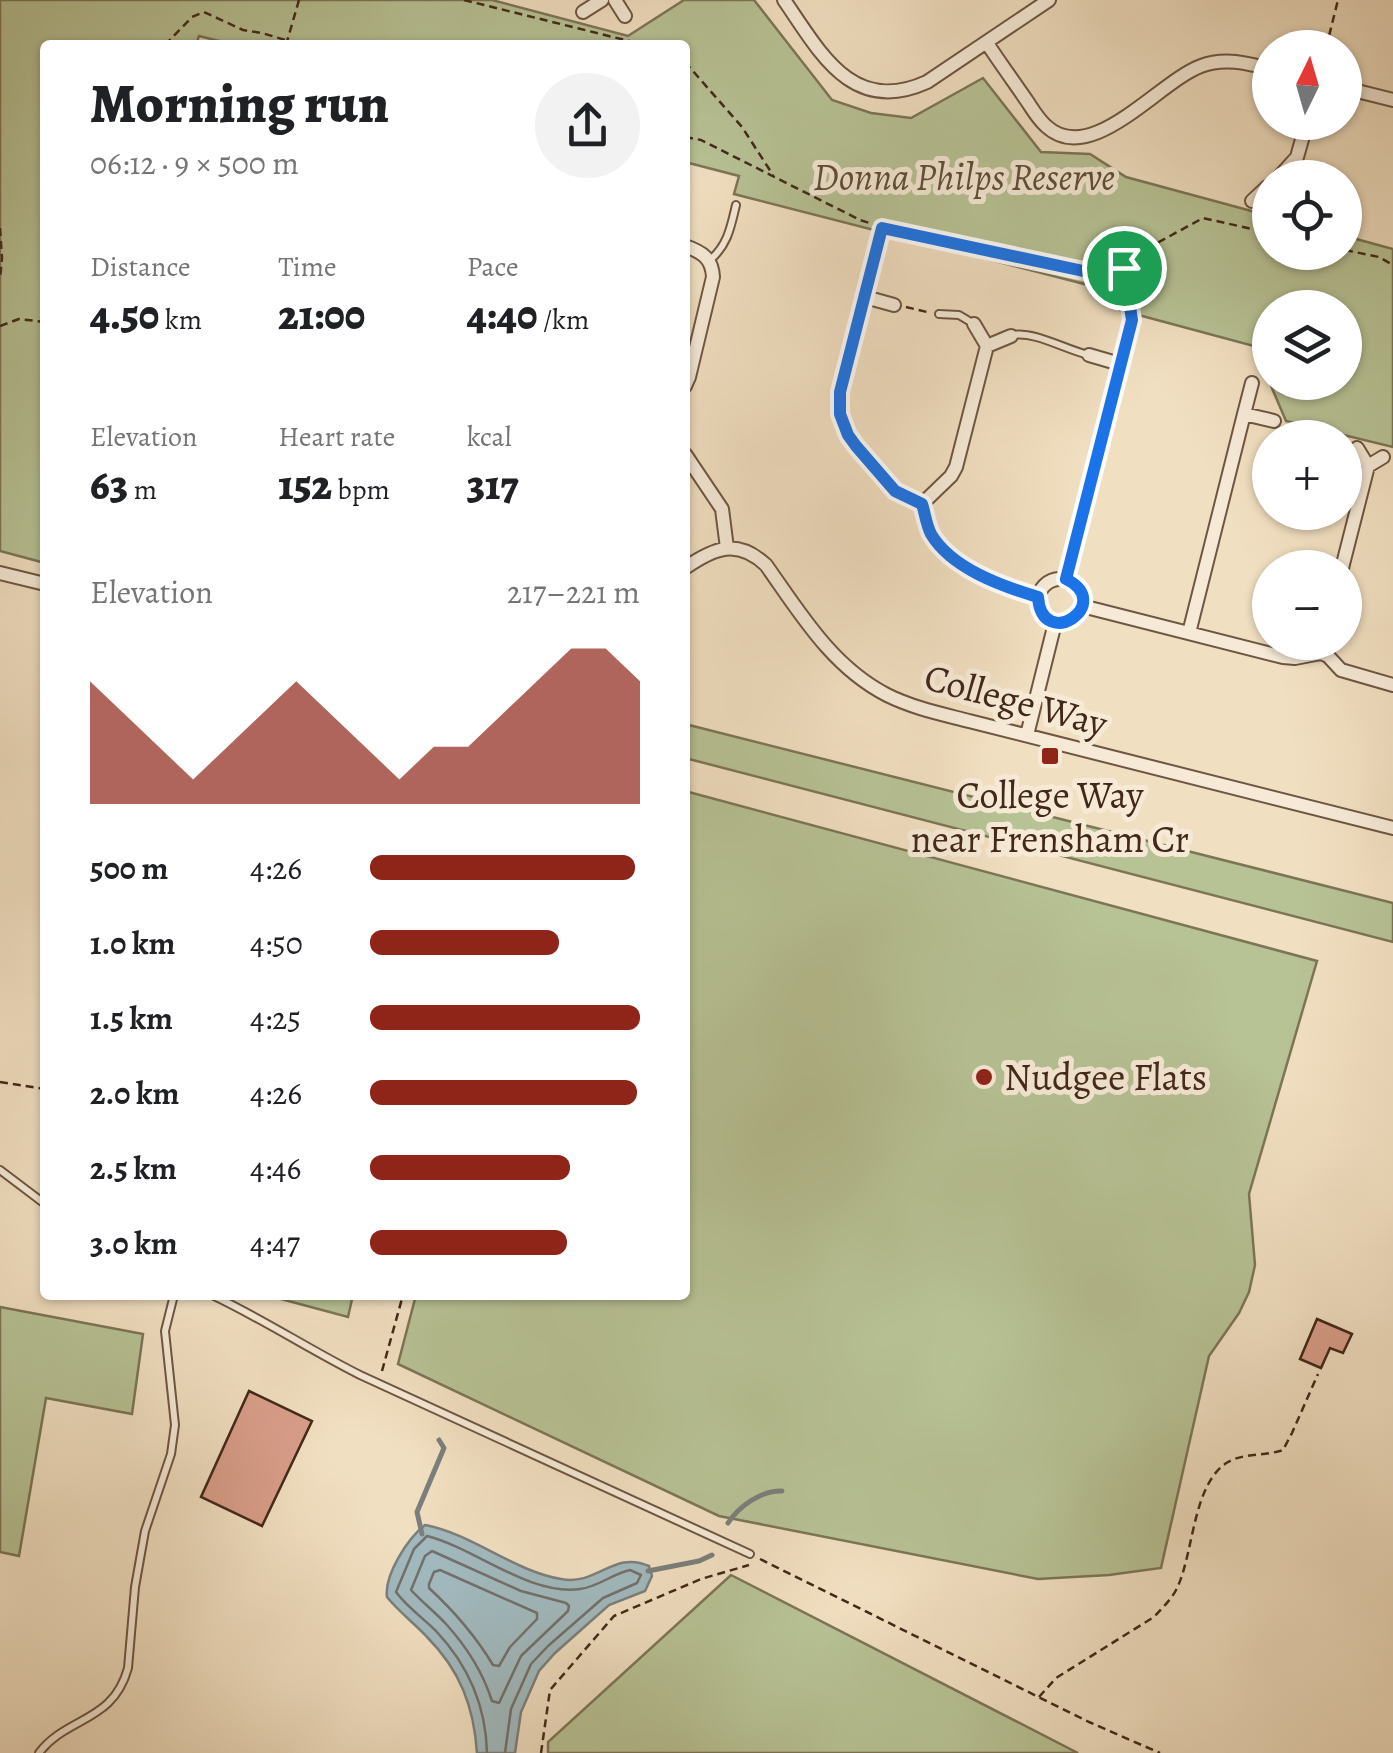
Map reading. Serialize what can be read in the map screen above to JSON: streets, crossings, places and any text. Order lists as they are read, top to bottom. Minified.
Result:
{"streets":{"street":["College Way"]},"parks":["Donna Philps Reserve"],"places":{"transit":["College Way near Frensham Cr"],"other":["Nudgee Flats"]},"north":"top","page":{"map_buttons":["+","−"],"heading":["Morning run","06:12 · 9 × 500 m"],"stats":[["Distance","4.50 km"],["Time","21:00"],["Pace","4:40 /km"],["Elevation","63 m"],["Heart rate","152 bpm"],["kcal","317"]],"chart":["Elevation","217–221 m"],"list":[{"name":"500 m","note":"4:26"},{"name":"1.0 km","note":"4:50"},{"name":"1.5 km","note":"4:25"},{"name":"2.0 km","note":"4:26"},{"name":"2.5 km","note":"4:46"},{"name":"3.0 km","note":"4:47"}]}}
